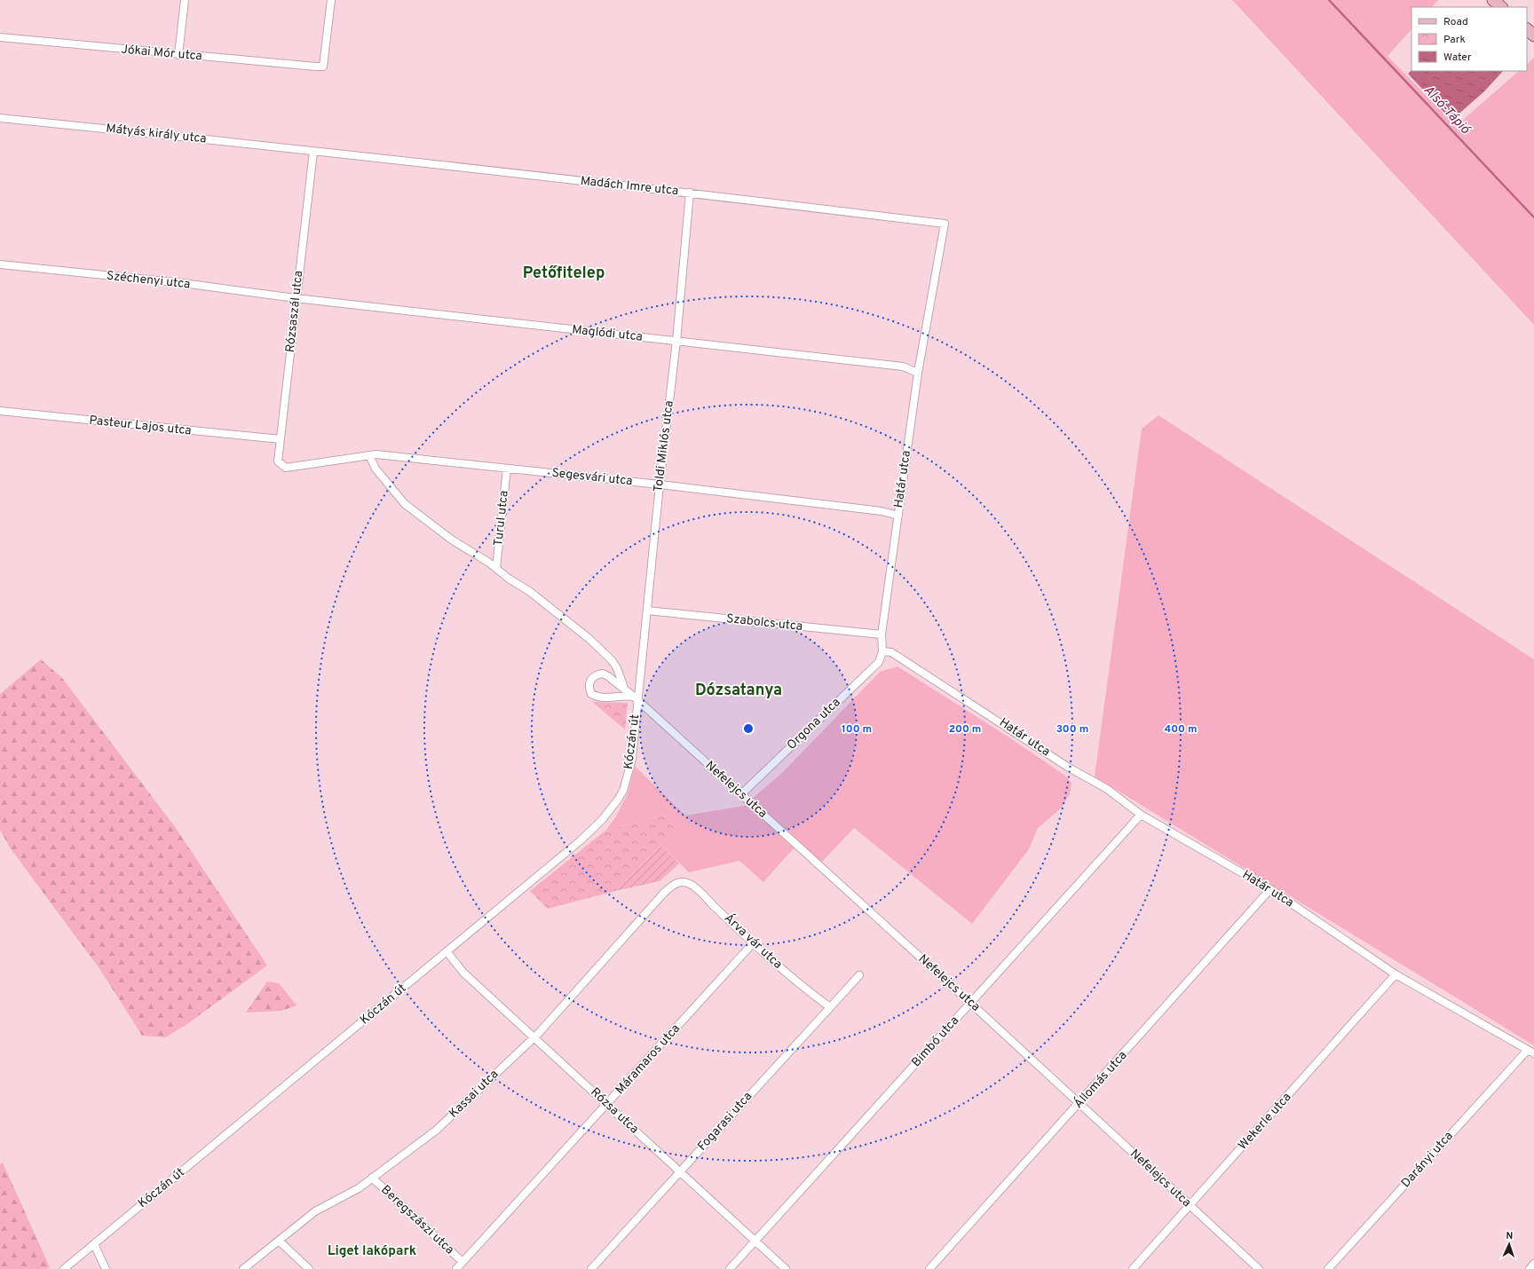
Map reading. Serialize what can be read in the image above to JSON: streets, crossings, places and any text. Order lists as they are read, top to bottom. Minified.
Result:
{"streets":{"street":["Jókai Mór utca","Mátyás király utca","Madách Imre utca","Széchenyi utca","Rózsaszál utca","Maglódi utca","Pasteur Lajos utca","Toldi Miklós utca","Segesvári utca","Határ utca","Turul utca","Szabolcs utca","Orgona utca","Kóczán út","Nefelejcs utca","Árva vár utca","Bimbó utca","Máramaros utca","Állomás utca","Kassai utca","Rózsa utca","Fogarasi utca","Wekerle utca","Darányi utca","Beregszászi utca"]},"crossings":[["Mátyás király utca","Madách Imre utca"],["Mátyás király utca","Rózsaszál utca"],["Madách Imre utca","Rózsaszál utca"],["Madách Imre utca","Toldi Miklós utca"],["Madách Imre utca","Határ utca"],["Széchenyi utca","Rózsaszál utca"],["Széchenyi utca","Maglódi utca"],["Rózsaszál utca","Maglódi utca"],["Rózsaszál utca","Pasteur Lajos utca"],["Rózsaszál utca","Segesvári utca"],["Maglódi utca","Toldi Miklós utca"],["Maglódi utca","Határ utca"],["Toldi Miklós utca","Segesvári utca"],["Toldi Miklós utca","Szabolcs utca"],["Toldi Miklós utca","Kóczán út"],["Toldi Miklós utca","Nefelejcs utca"],["Segesvári utca","Határ utca"],["Segesvári utca","Turul utca"],["Határ utca","Szabolcs utca"],["Határ utca","Orgona utca"],["Határ utca","Bimbó utca"],["Határ utca","Állomás utca"],["Határ utca","Wekerle utca"],["Határ utca","Darányi utca"],["Orgona utca","Nefelejcs utca"],["Kóczán út","Nefelejcs utca"],["Kóczán út","Rózsa utca"],["Nefelejcs utca","Bimbó utca"],["Nefelejcs utca","Állomás utca"],["Nefelejcs utca","Wekerle utca"],["Árva vár utca","Máramaros utca"],["Árva vár utca","Kassai utca"],["Árva vár utca","Fogarasi utca"],["Bimbó utca","Rózsa utca"],["Máramaros utca","Rózsa utca"],["Máramaros utca","Beregszászi utca"],["Kassai utca","Rózsa utca"],["Kassai utca","Beregszászi utca"],["Rózsa utca","Fogarasi utca"]],"districts":["Petőfitelep","Dózsatanya","Liget lakópark"],"water":["Alsó-Tápió"],"legend":["Road","Park","Water"],"north":"top","rings":["100 m","200 m","300 m","400 m"]}
